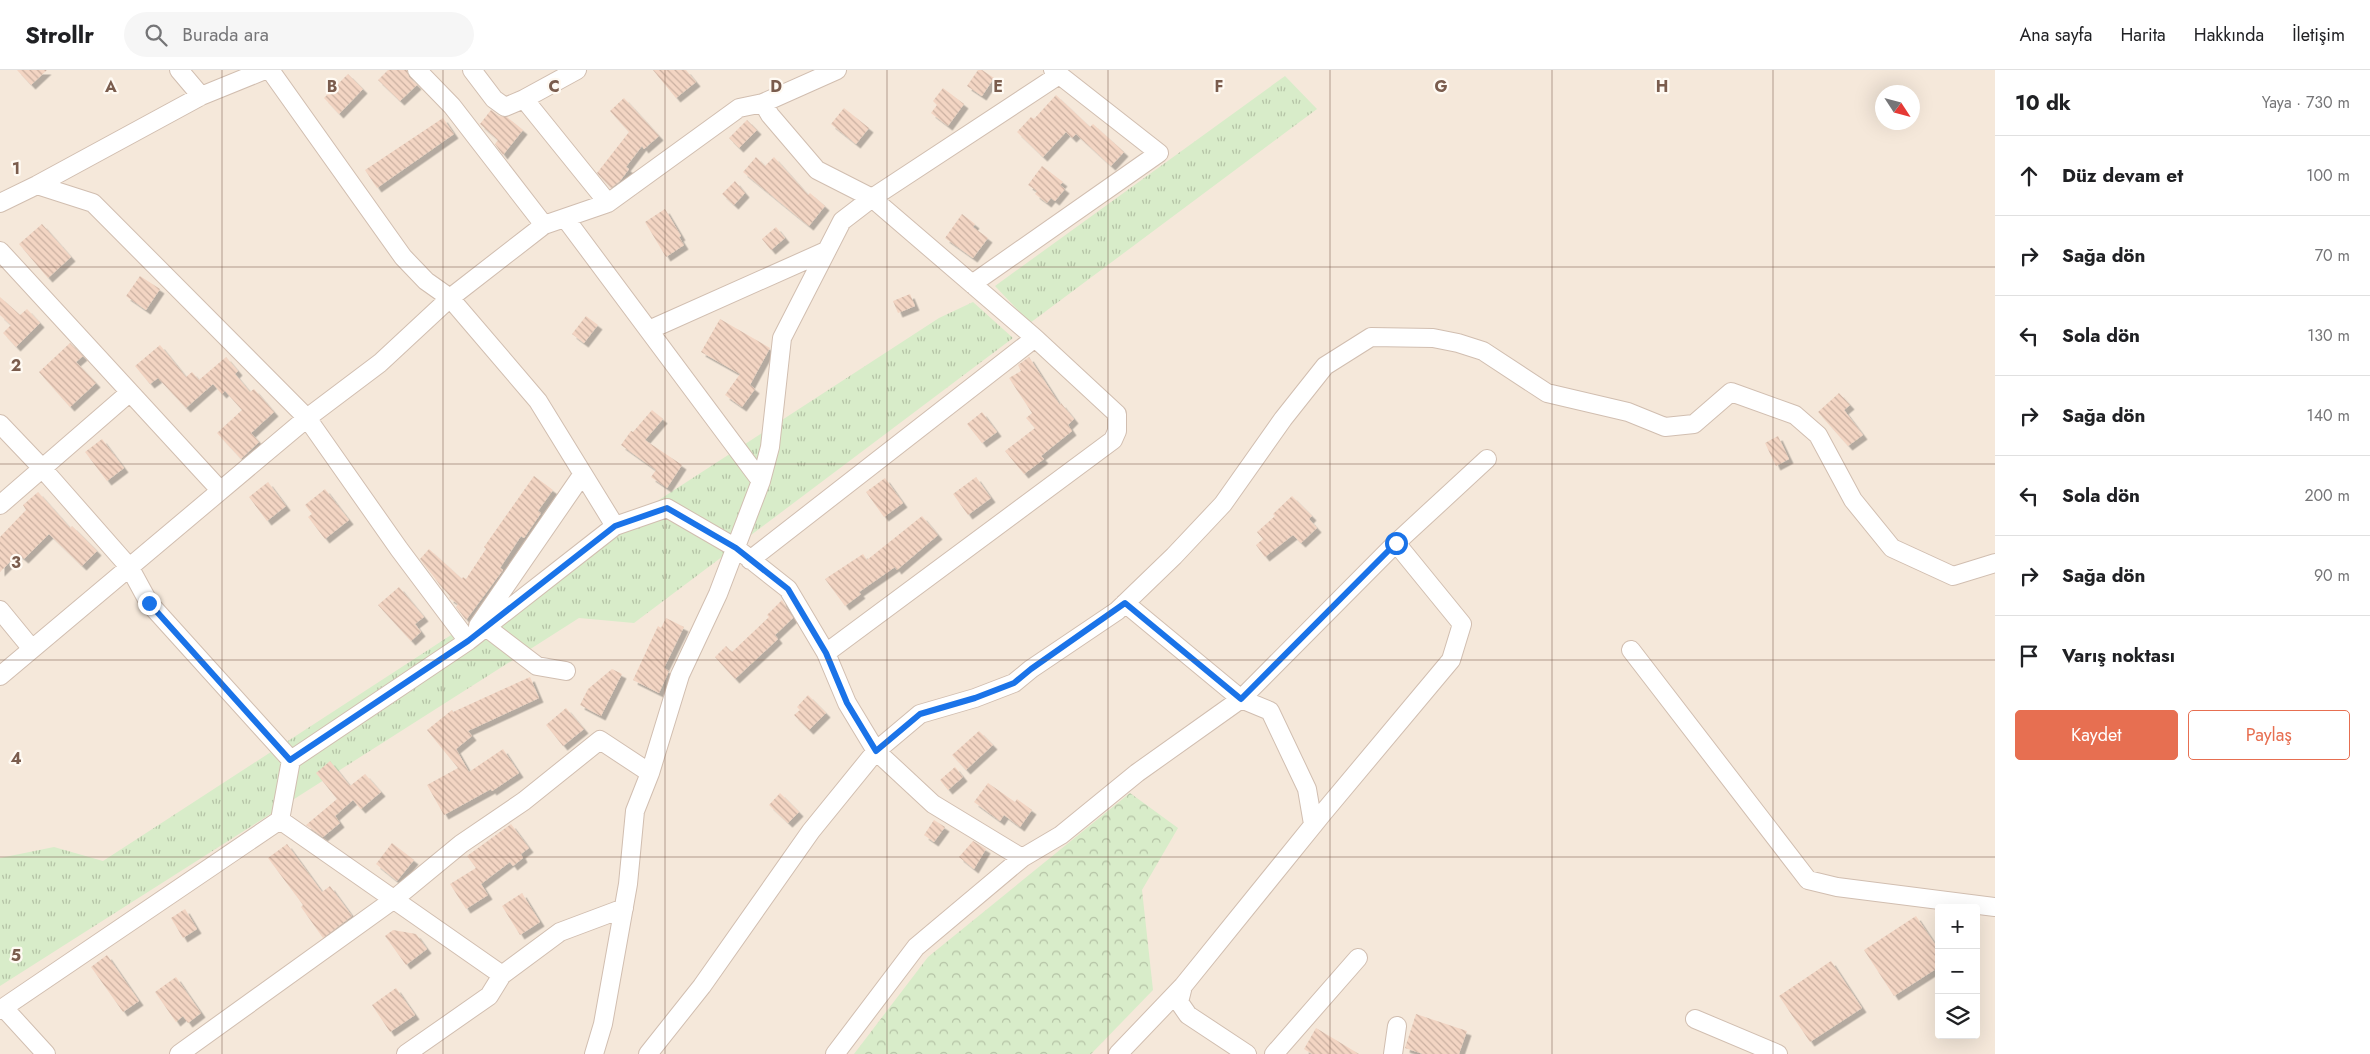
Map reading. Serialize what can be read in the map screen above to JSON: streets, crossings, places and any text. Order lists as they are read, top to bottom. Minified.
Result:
{"north":"bottom right","page":{"header":"Strollr","search":"Burada ara","nav":["Ana sayfa","Harita","Hakkında","İletişim"],"heading":["10 dk","Yaya · 730 m"],"list":[["Düz devam et","100 m"],["Sağa dön","70 m"],["Sola dön","130 m"],["Sağa dön","140 m"],["Sola dön","200 m"],["Sağa dön","90 m"],"Varış noktası"],"buttons":["Kaydet","Paylaş"],"map_buttons":["+","−"]},"grid":{"columns":["A","B","C","D","E","F","G","H"],"rows":["1","2","3","4","5"]}}
